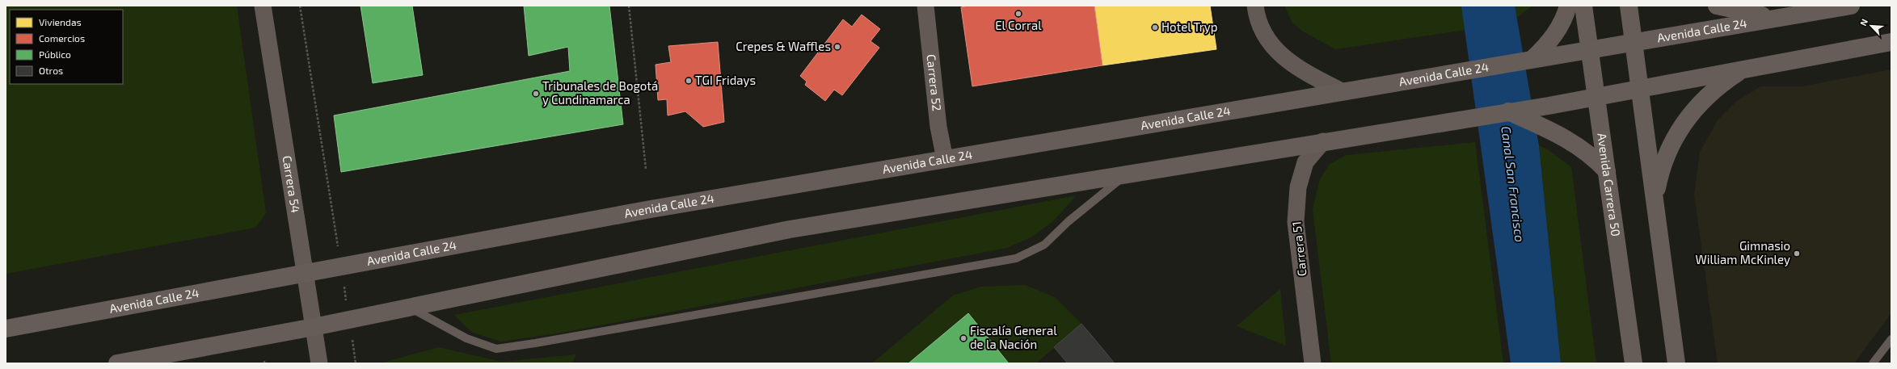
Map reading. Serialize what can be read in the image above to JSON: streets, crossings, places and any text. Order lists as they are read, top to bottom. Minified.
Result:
{"streets":{"main road":["Avenida Calle 24","Avenida Carrera 50"],"street":["Carrera 52","Carrera 54","Carrera 51"]},"crossings":[["Avenida Calle 24","Carrera 52"],["Avenida Calle 24","Avenida Carrera 50"],["Avenida Calle 24","Carrera 54"]],"water":["Canal San Francisco"],"places":["El Corral","Hotel Tryp","Crepes & Waffles","TGI Fridays","Tribunales de Bogotá y Cundinamarca","Gimnasio William McKinley","Fiscalía General de la Nación"],"legend":["Viviendas","Comercios","Público","Otros"],"north":"top left"}
